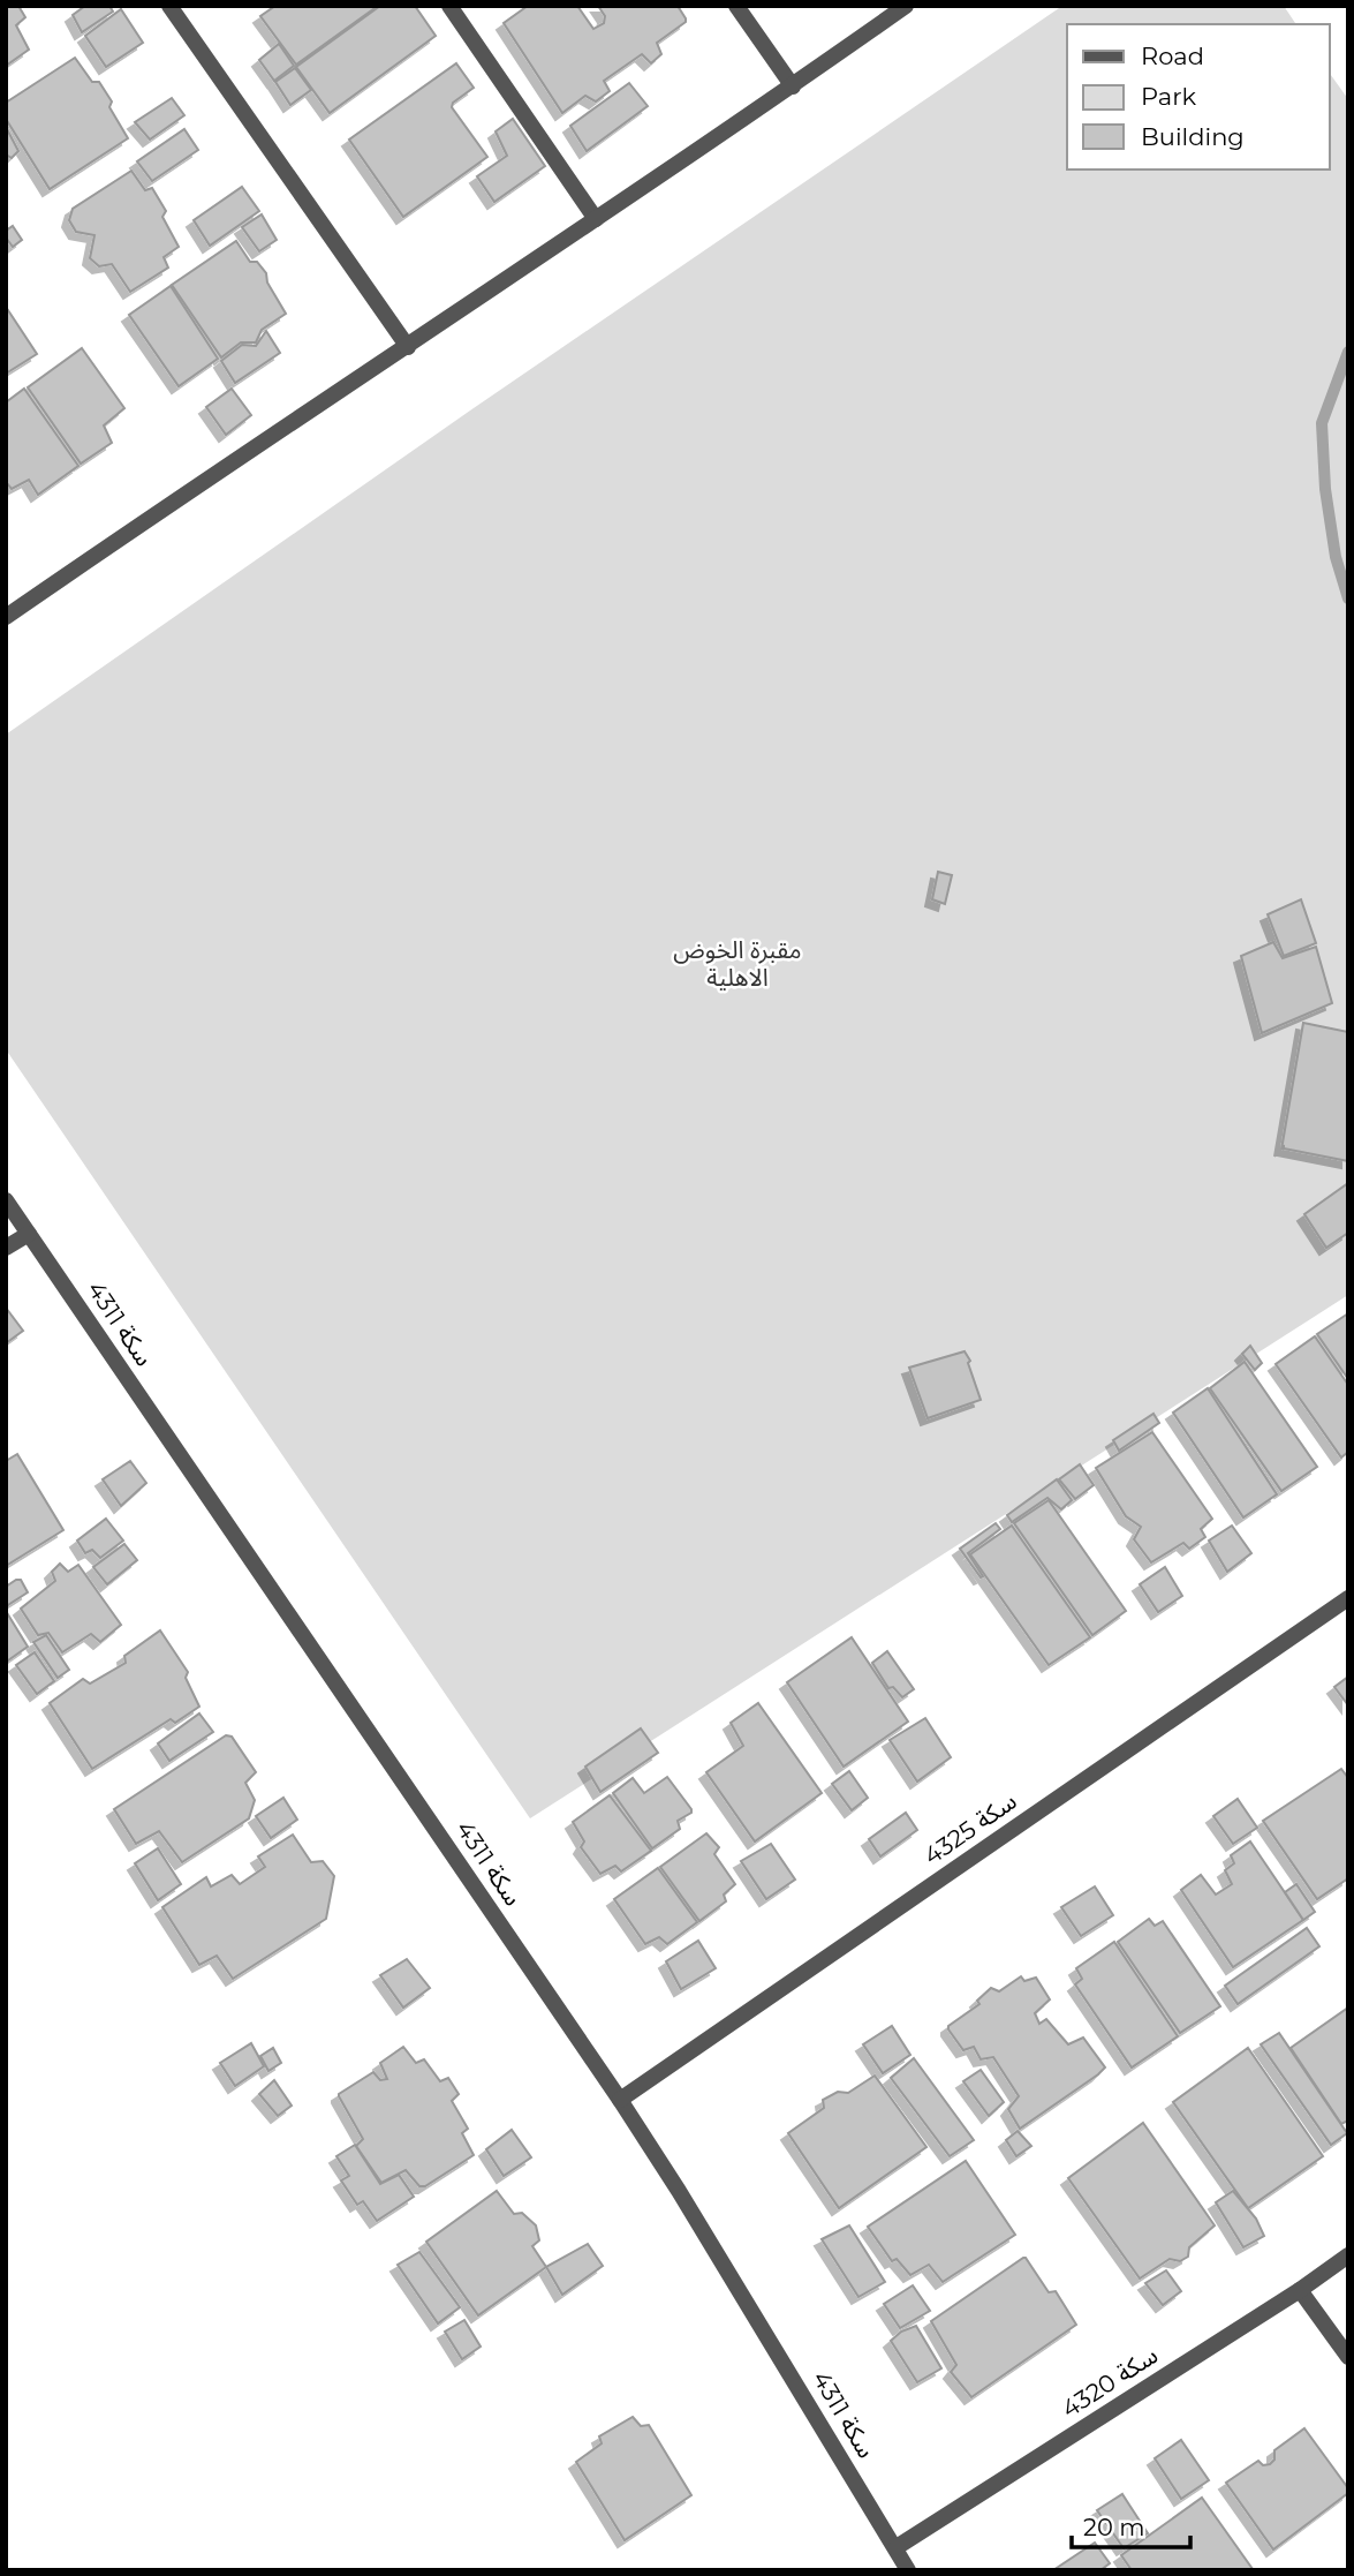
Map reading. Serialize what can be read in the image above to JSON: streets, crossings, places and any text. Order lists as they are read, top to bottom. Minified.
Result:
{"streets":{"street":["سكة 4311","سكة 4325","سكة 4320"]},"crossings":[["سكة 4311","سكة 4325"],["سكة 4311","سكة 4320"]],"parks":["مقبرة الخوض الاهلية"],"legend":["Road","Park","Building"],"scale_bar":"20 m"}
